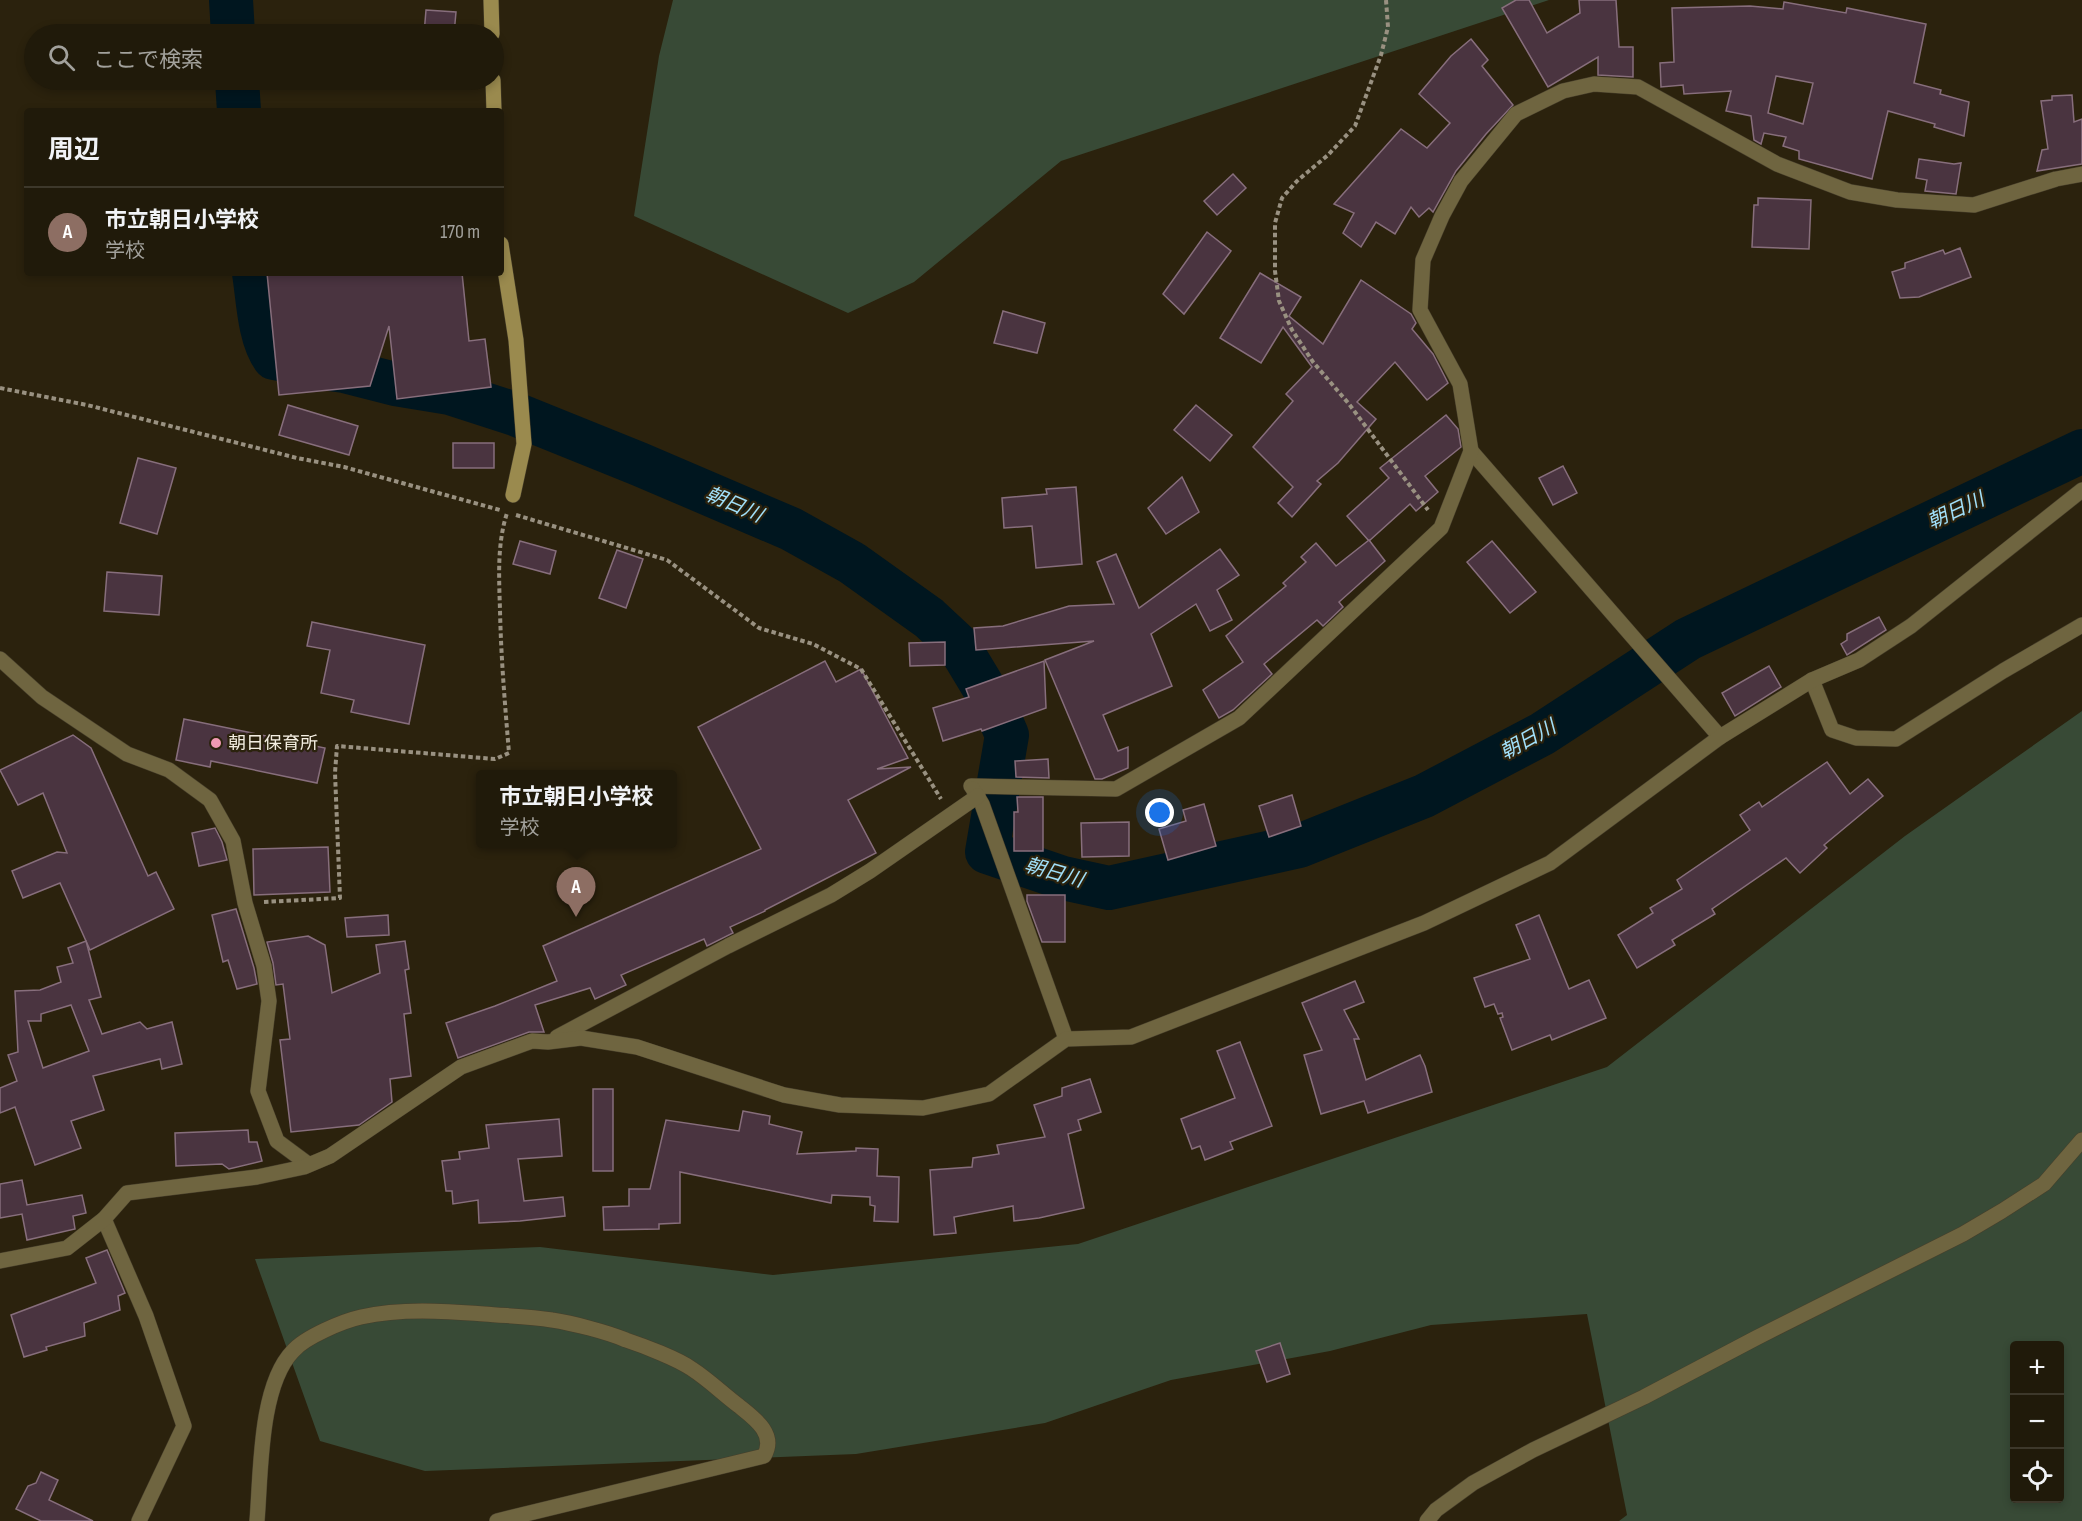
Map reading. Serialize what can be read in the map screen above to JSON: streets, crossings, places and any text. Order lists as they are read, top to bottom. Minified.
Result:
{"water":["朝日川"],"places":["朝日保育所"],"page":{"search":"ここで検索","heading":"周辺","list":[{"mark":"A","name":"市立朝日小学校","note":"学校","value":"170 m"}],"popup":["市立朝日小学校","学校"],"pins":"A","map_buttons":["+","−"]}}
